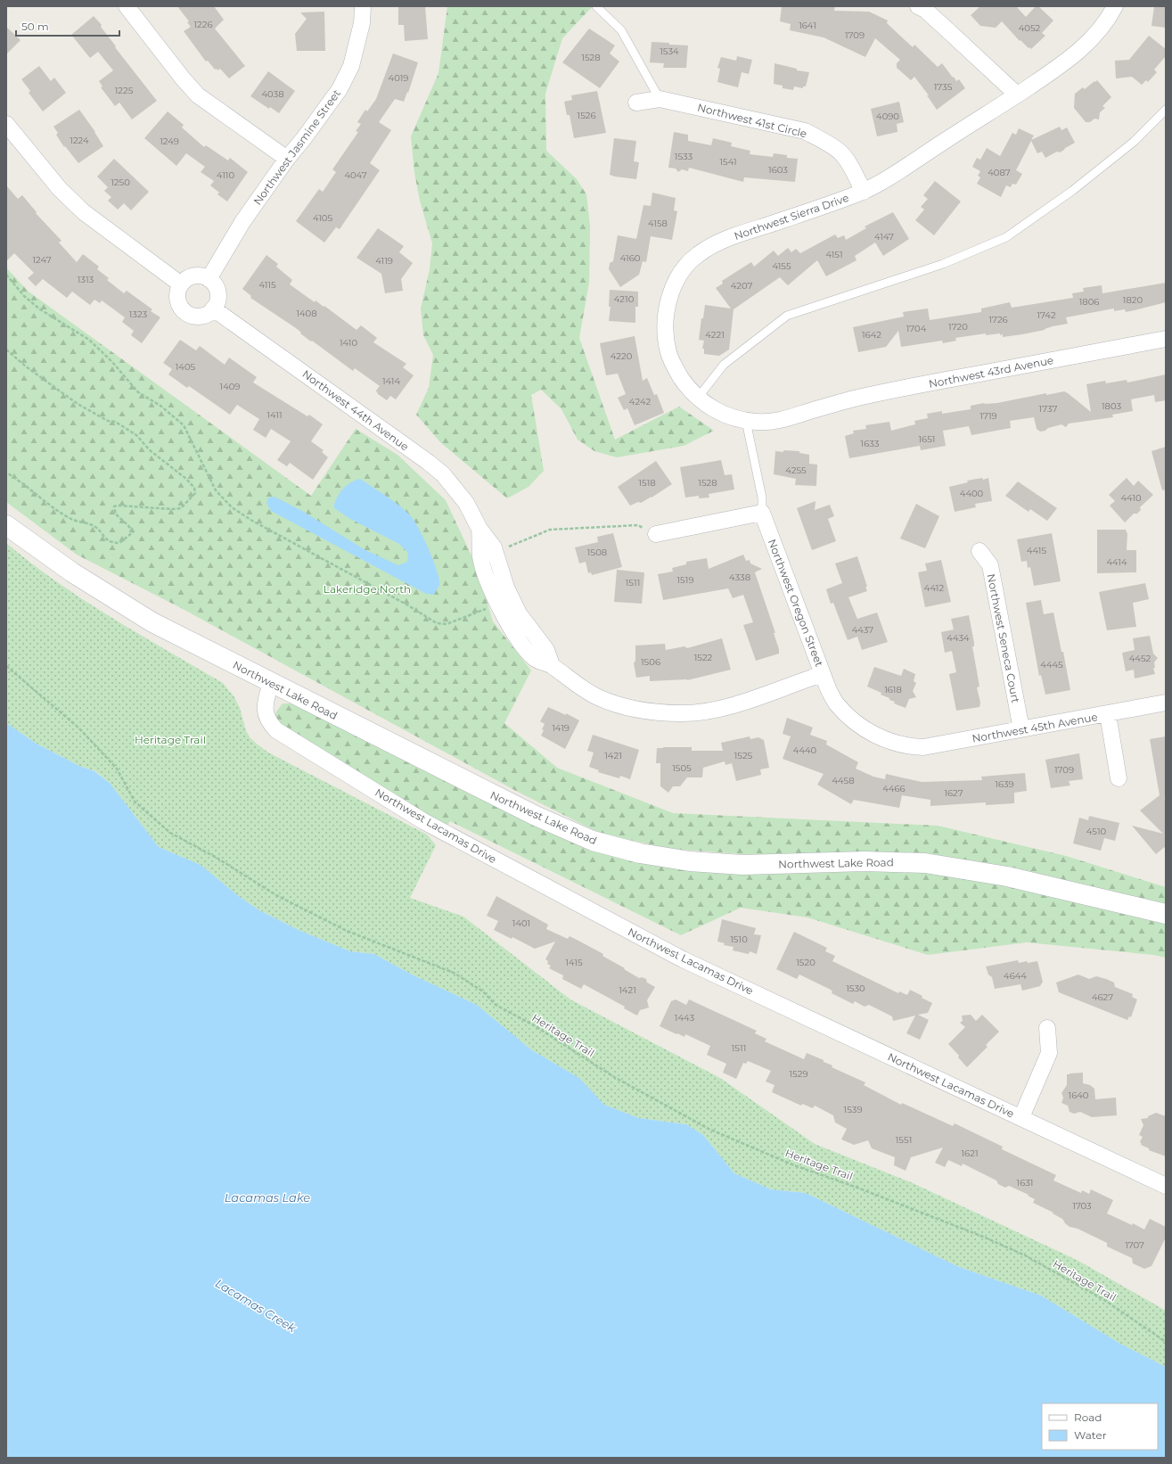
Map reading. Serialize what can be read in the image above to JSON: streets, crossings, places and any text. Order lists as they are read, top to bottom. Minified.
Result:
{"streets":{"main road":["Northwest Lake Road"],"street":["Northwest 41st Circle","Northwest Jasmine Street","Northwest Sierra Drive","Northwest 43rd Avenue","Northwest 44th Avenue","Northwest Oregon Street","Northwest Seneca Court","Northwest 45th Avenue","Northwest Lacamas Drive"],"path":["Heritage Trail"]},"crossings":[["Northwest 41st Circle","Northwest Sierra Drive"],["Northwest Jasmine Street","Northwest 44th Avenue"],["Northwest Sierra Drive","Northwest 43rd Avenue"],["Northwest Sierra Drive","Northwest Oregon Street"],["Northwest 44th Avenue","Northwest Oregon Street"],["Northwest Oregon Street","Northwest 45th Avenue"],["Northwest Seneca Court","Northwest 45th Avenue"],["Northwest Lake Road","Northwest Lacamas Drive"]],"water":["Lacamas Lake","Lacamas Creek"],"parks":["Lakeridge North","Heritage Trail"],"house_numbers":["1226","1641","4052","1709","1534","1528","4019","1735","1225","4038","1526","4090","1224","1249","1533","1541","1603","4087","4110","4047","1250","4105","4158","4147","4151","4160","1247","4119","4155","1313","4115","4207","4210","1820","1806","1408","1323","1742","1726","1720","1704","4221","1642","1410","4220","1405","1414","1409","4242","1803","1737","1411","1719","1651","1633","4255","1518","1528","4400","4410","4415","1508","4414","4338","1519","1511","4412","4437","4434","1522","4452","1506","4445","1618","1419","4440","1421","1525","1505","1709","4458","1639","4466","1627","4510","1401","1510","1415","1520","4644","1530","1421","4627","1443","1511","1529","1640","1539","1551","1621","1631","1703","1707"],"legend":["Road","Water"],"scale_bar":"50 m"}
